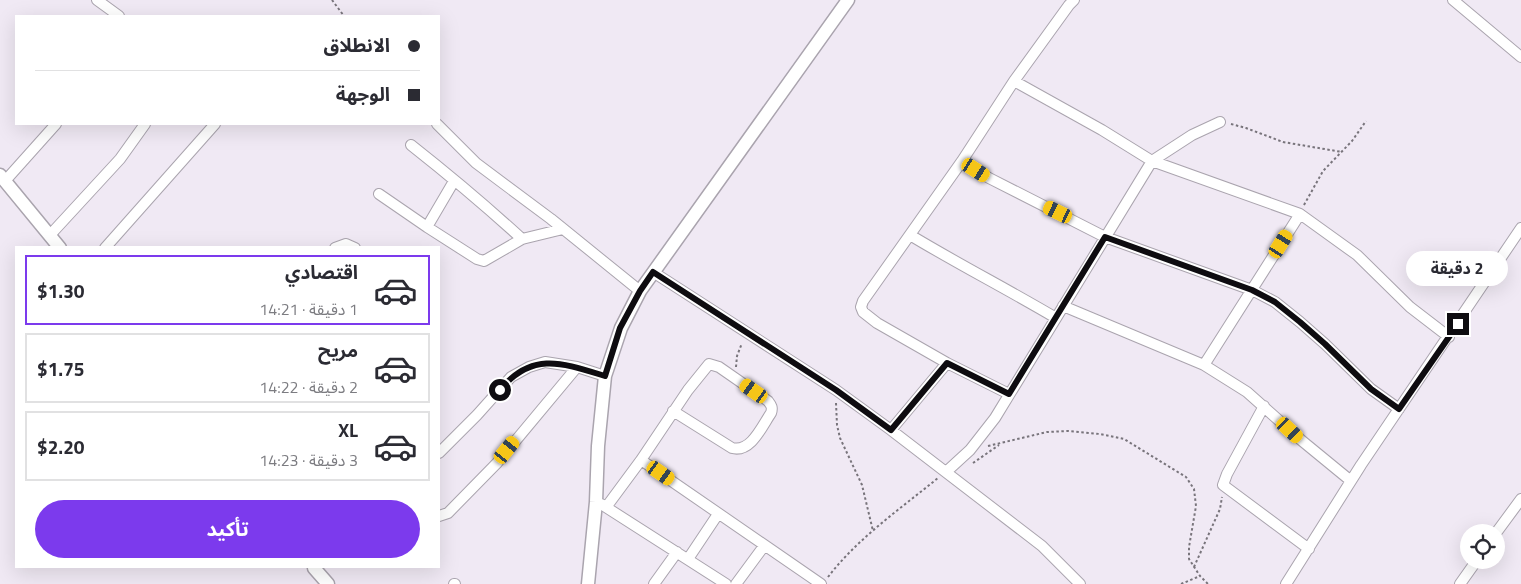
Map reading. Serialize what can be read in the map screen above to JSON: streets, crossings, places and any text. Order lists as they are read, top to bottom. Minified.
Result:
{"page":{"banner":["الانطلاق","الوجهة"],"bubble":"2 دقيقة","list":[{"name":"اقتصادي","note":"1 دقيقة · 14:21","value":"$1.30"},{"name":"مريح","note":"2 دقيقة · 14:22","value":"$1.75"},{"name":"XL","note":"3 دقيقة · 14:23","value":"$2.20"}],"buttons":"تأكيد"}}
